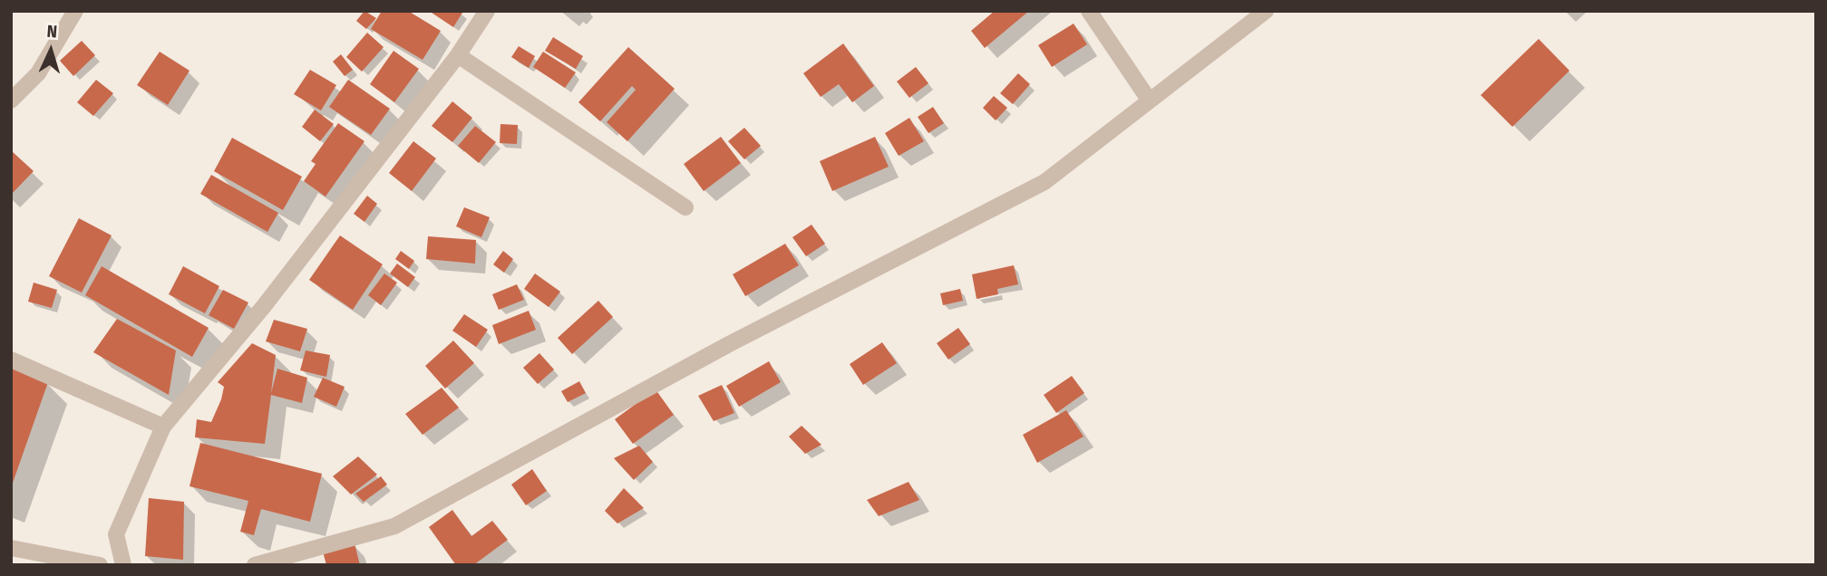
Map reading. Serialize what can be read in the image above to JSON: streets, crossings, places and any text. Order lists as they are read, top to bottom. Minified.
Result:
{"north":"top"}
